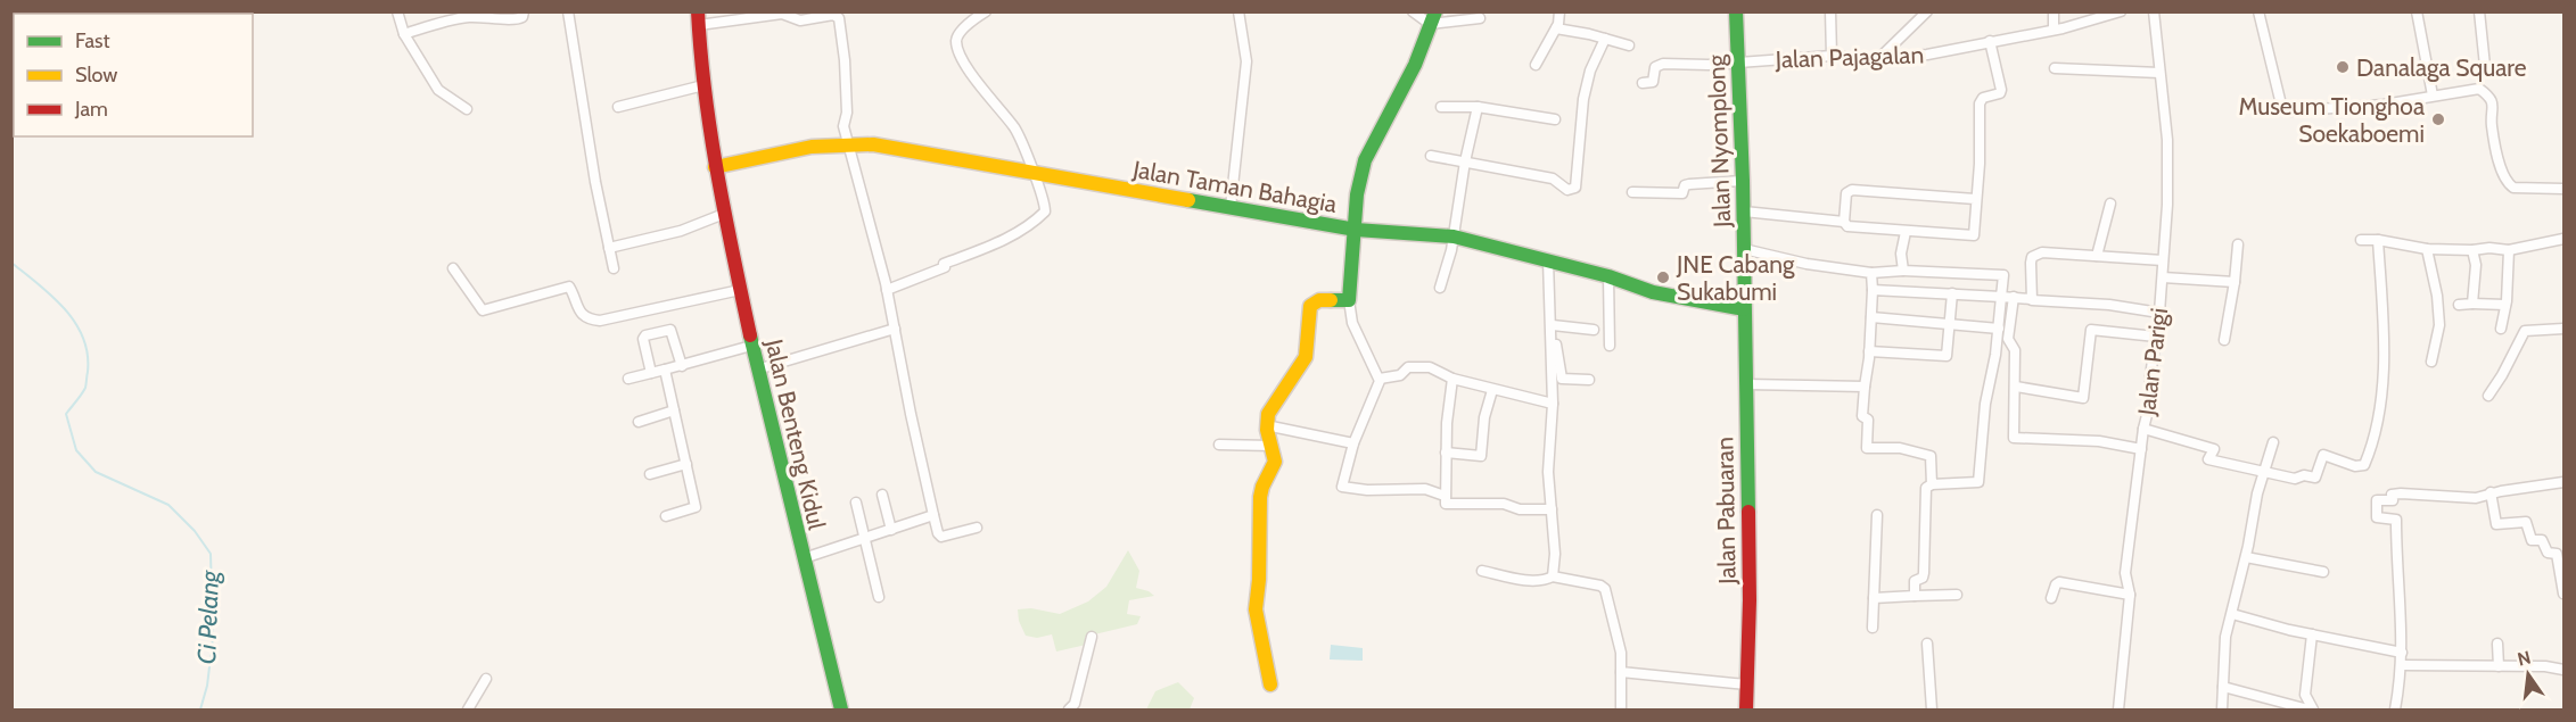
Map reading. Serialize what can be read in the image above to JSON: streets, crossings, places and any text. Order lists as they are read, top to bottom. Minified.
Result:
{"streets":{"street":["Jalan Pajagalan","Jalan Nyomplong","Jalan Taman Bahagia","Jalan Parigi","Jalan Benteng Kidul","Jalan Pabuaran"]},"crossings":[["Jalan Pajagalan","Jalan Nyomplong"],["Jalan Nyomplong","Jalan Taman Bahagia"],["Jalan Nyomplong","Jalan Pabuaran"],["Jalan Taman Bahagia","Jalan Benteng Kidul"],["Jalan Taman Bahagia","Jalan Pabuaran"]],"water":["Ci Pelang"],"places":["Danalaga Square","Museum Tionghoa Soekaboemi","JNE Cabang Sukabumi"],"legend":["Fast","Slow","Jam"],"north":"top"}
